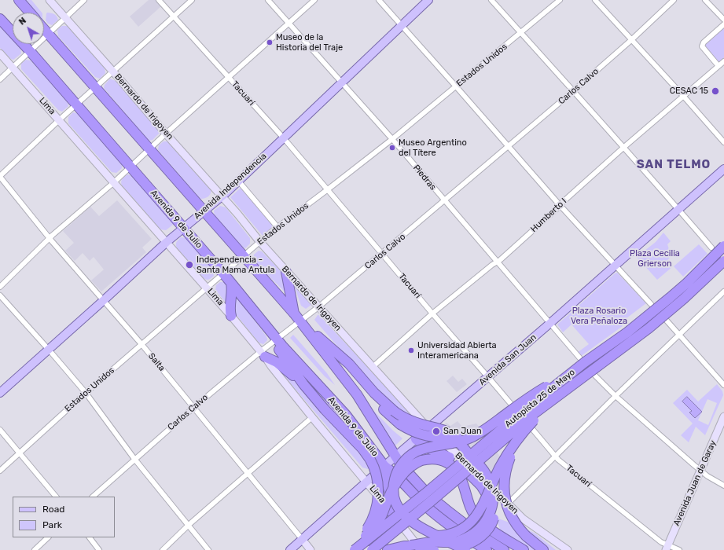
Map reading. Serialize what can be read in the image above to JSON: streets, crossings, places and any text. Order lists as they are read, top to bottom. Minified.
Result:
{"streets":{"highway":["Avenida 9 de Julio","Autopista 25 de Mayo"],"main road":["Avenida Independencia","Avenida San Juan"],"street":["Estados Unidos","Carlos Calvo","Tacuarí","Lima","Bernardo de Irigoyen","Piedras","Humberto I","Salta","Avenida Juan de Garay"]},"crossings":[["Estados Unidos","Tacuarí"],["Estados Unidos","Lima"],["Estados Unidos","Bernardo de Irigoyen"],["Estados Unidos","Piedras"],["Estados Unidos","Avenida 9 de Julio"],["Estados Unidos","Salta"],["Carlos Calvo","Tacuarí"],["Carlos Calvo","Lima"],["Carlos Calvo","Bernardo de Irigoyen"],["Carlos Calvo","Piedras"],["Carlos Calvo","Avenida 9 de Julio"],["Carlos Calvo","Salta"],["Tacuarí","Avenida Independencia"],["Tacuarí","Humberto I"],["Tacuarí","Avenida San Juan"],["Tacuarí","Avenida Juan de Garay"],["Lima","Avenida Independencia"],["Lima","Avenida San Juan"],["Bernardo de Irigoyen","Avenida Independencia"],["Bernardo de Irigoyen","Humberto I"],["Bernardo de Irigoyen","Avenida San Juan"],["Piedras","Avenida Independencia"],["Piedras","Humberto I"],["Piedras","Avenida San Juan"],["Piedras","Autopista 25 de Mayo"],["Avenida Independencia","Avenida 9 de Julio"],["Avenida Independencia","Salta"],["Avenida 9 de Julio","Avenida San Juan"],["Avenida San Juan","Salta"]],"districts":["SAN TELMO"],"parks":["Plaza Cecilia Grierson","Plaza Rosario Vera Peñaloza"],"places":["Museo de la Historia del Traje","CESAC 15","Museo Argentino del Títere","Independencia - Santa Mama Antula","Universidad Abierta Interamericana","San Juan"],"legend":["Road","Park"],"north":"top left"}
